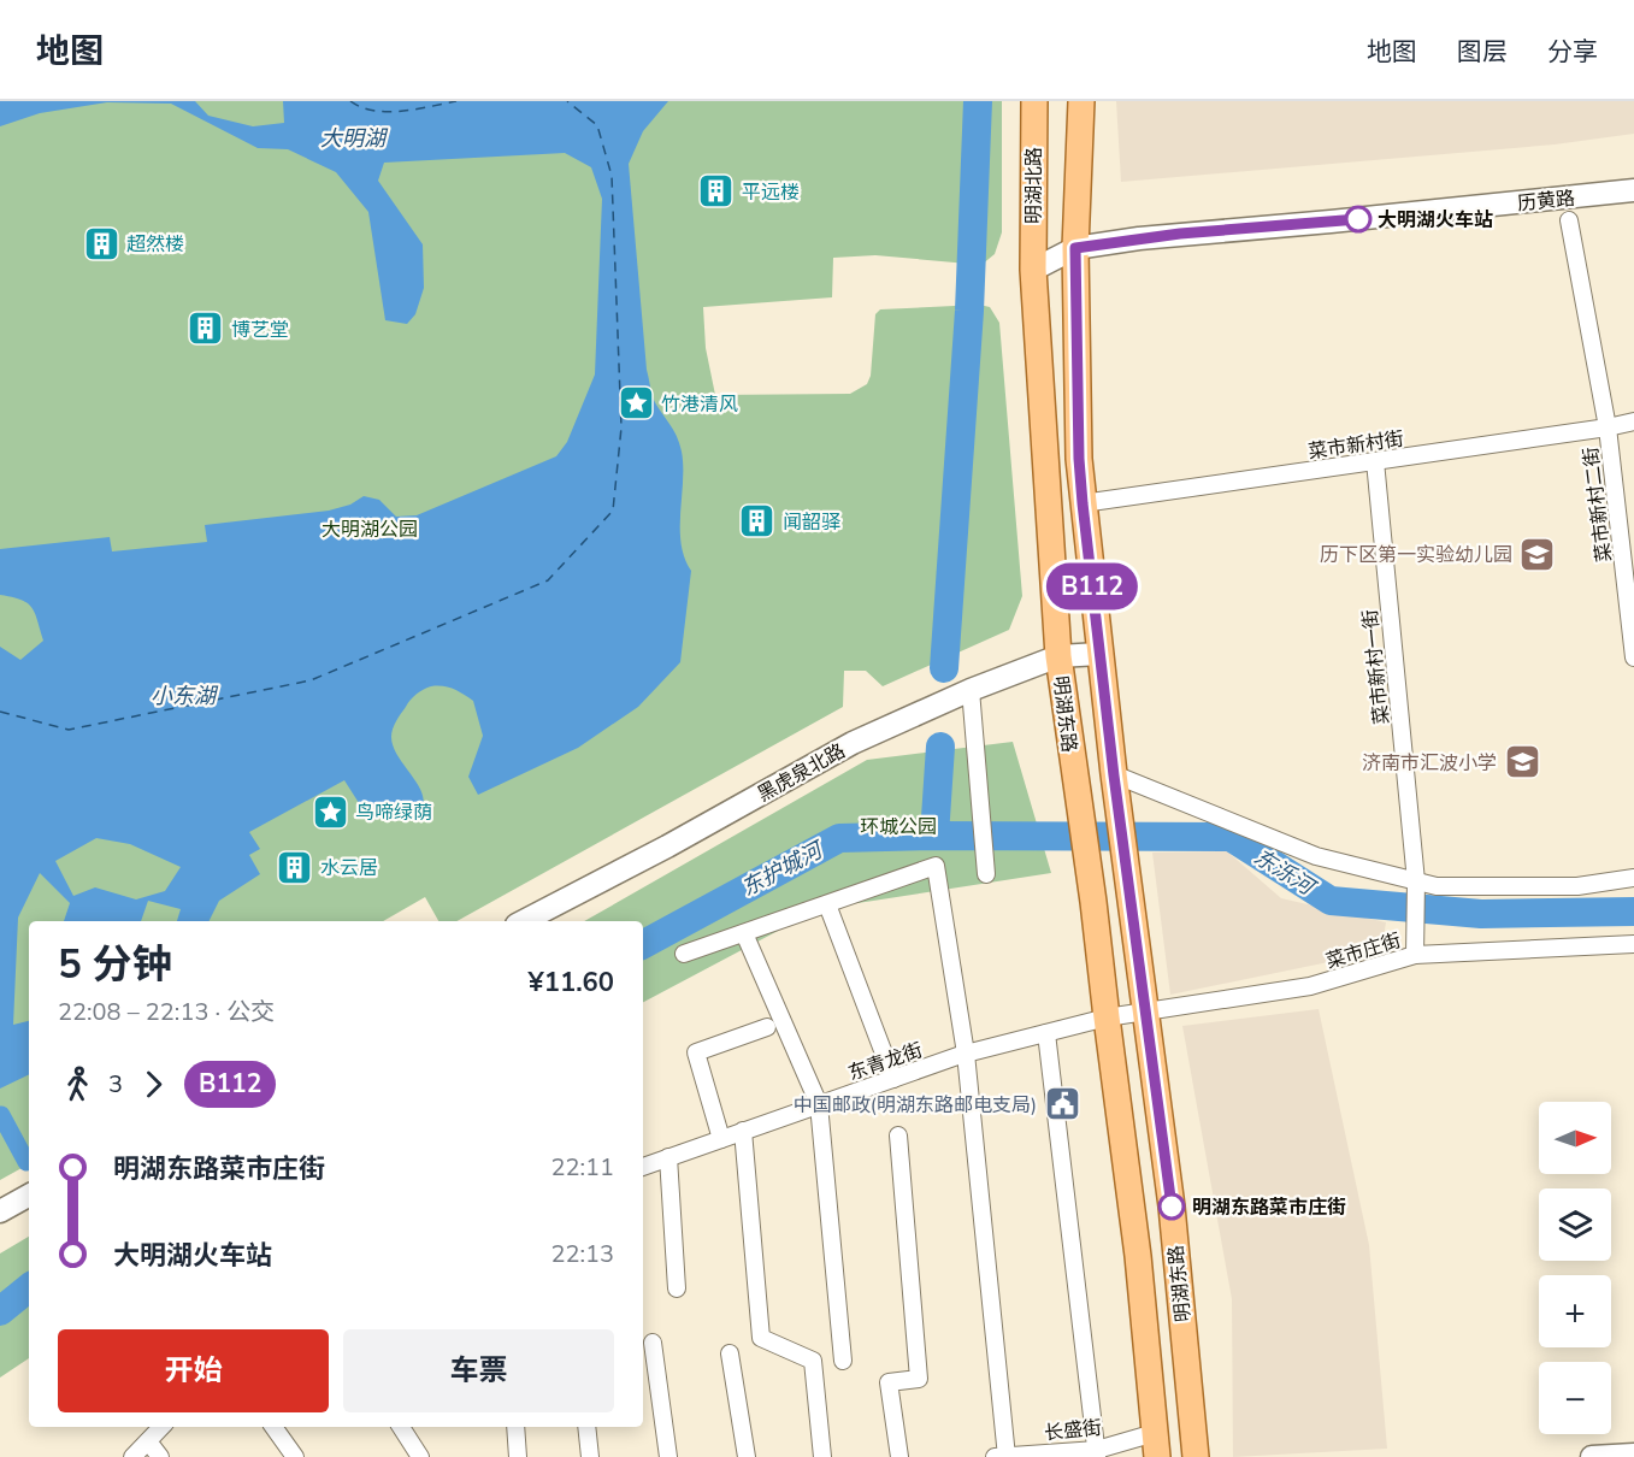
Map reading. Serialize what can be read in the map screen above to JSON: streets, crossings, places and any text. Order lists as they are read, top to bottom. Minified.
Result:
{"streets":{"main road":["明湖北路","历黄路","明湖东路","黑虎泉北路"],"street":["菜市新村街","菜市新村二街","菜市新村一街","菜市庄街","东青龙街","长盛街"]},"crossings":[["明湖北路","历黄路"],["明湖北路","明湖东路"],["历黄路","明湖东路"],["菜市新村街","菜市新村二街"],["菜市新村街","菜市新村一街"],["菜市新村街","明湖东路"],["菜市新村一街","菜市庄街"],["明湖东路","黑虎泉北路"],["明湖东路","菜市庄街"],["明湖东路","东青龙街"],["明湖东路","长盛街"],["菜市庄街","东青龙街"]],"water":["大明湖","小东湖","东护城河","东泺河"],"parks":["大明湖公园","环城公园"],"places":{"building":["平远楼","超然楼","博艺堂","闻韶驿","水云居"],"other":["大明湖火车站","明湖东路菜市庄街"],"place":["竹港清风","鸟啼绿荫"],"school or university":["历下区第一实验幼儿园","济南市汇波小学"],"public building":["中国邮政(明湖东路邮电支局)"]},"lines":["bus line B112"],"north":"right","page":{"header":"地图","nav":["地图","图层","分享"],"on_map":"B112","heading":["5 分钟","22:08 – 22:13 · 公交","¥11.60"],"legs":["3","B112"],"map_buttons":["+","−"],"list":[{"name":"明湖东路菜市庄街","value":"22:11"},{"name":"大明湖火车站","value":"22:13"}],"buttons":["开始","车票"]}}
